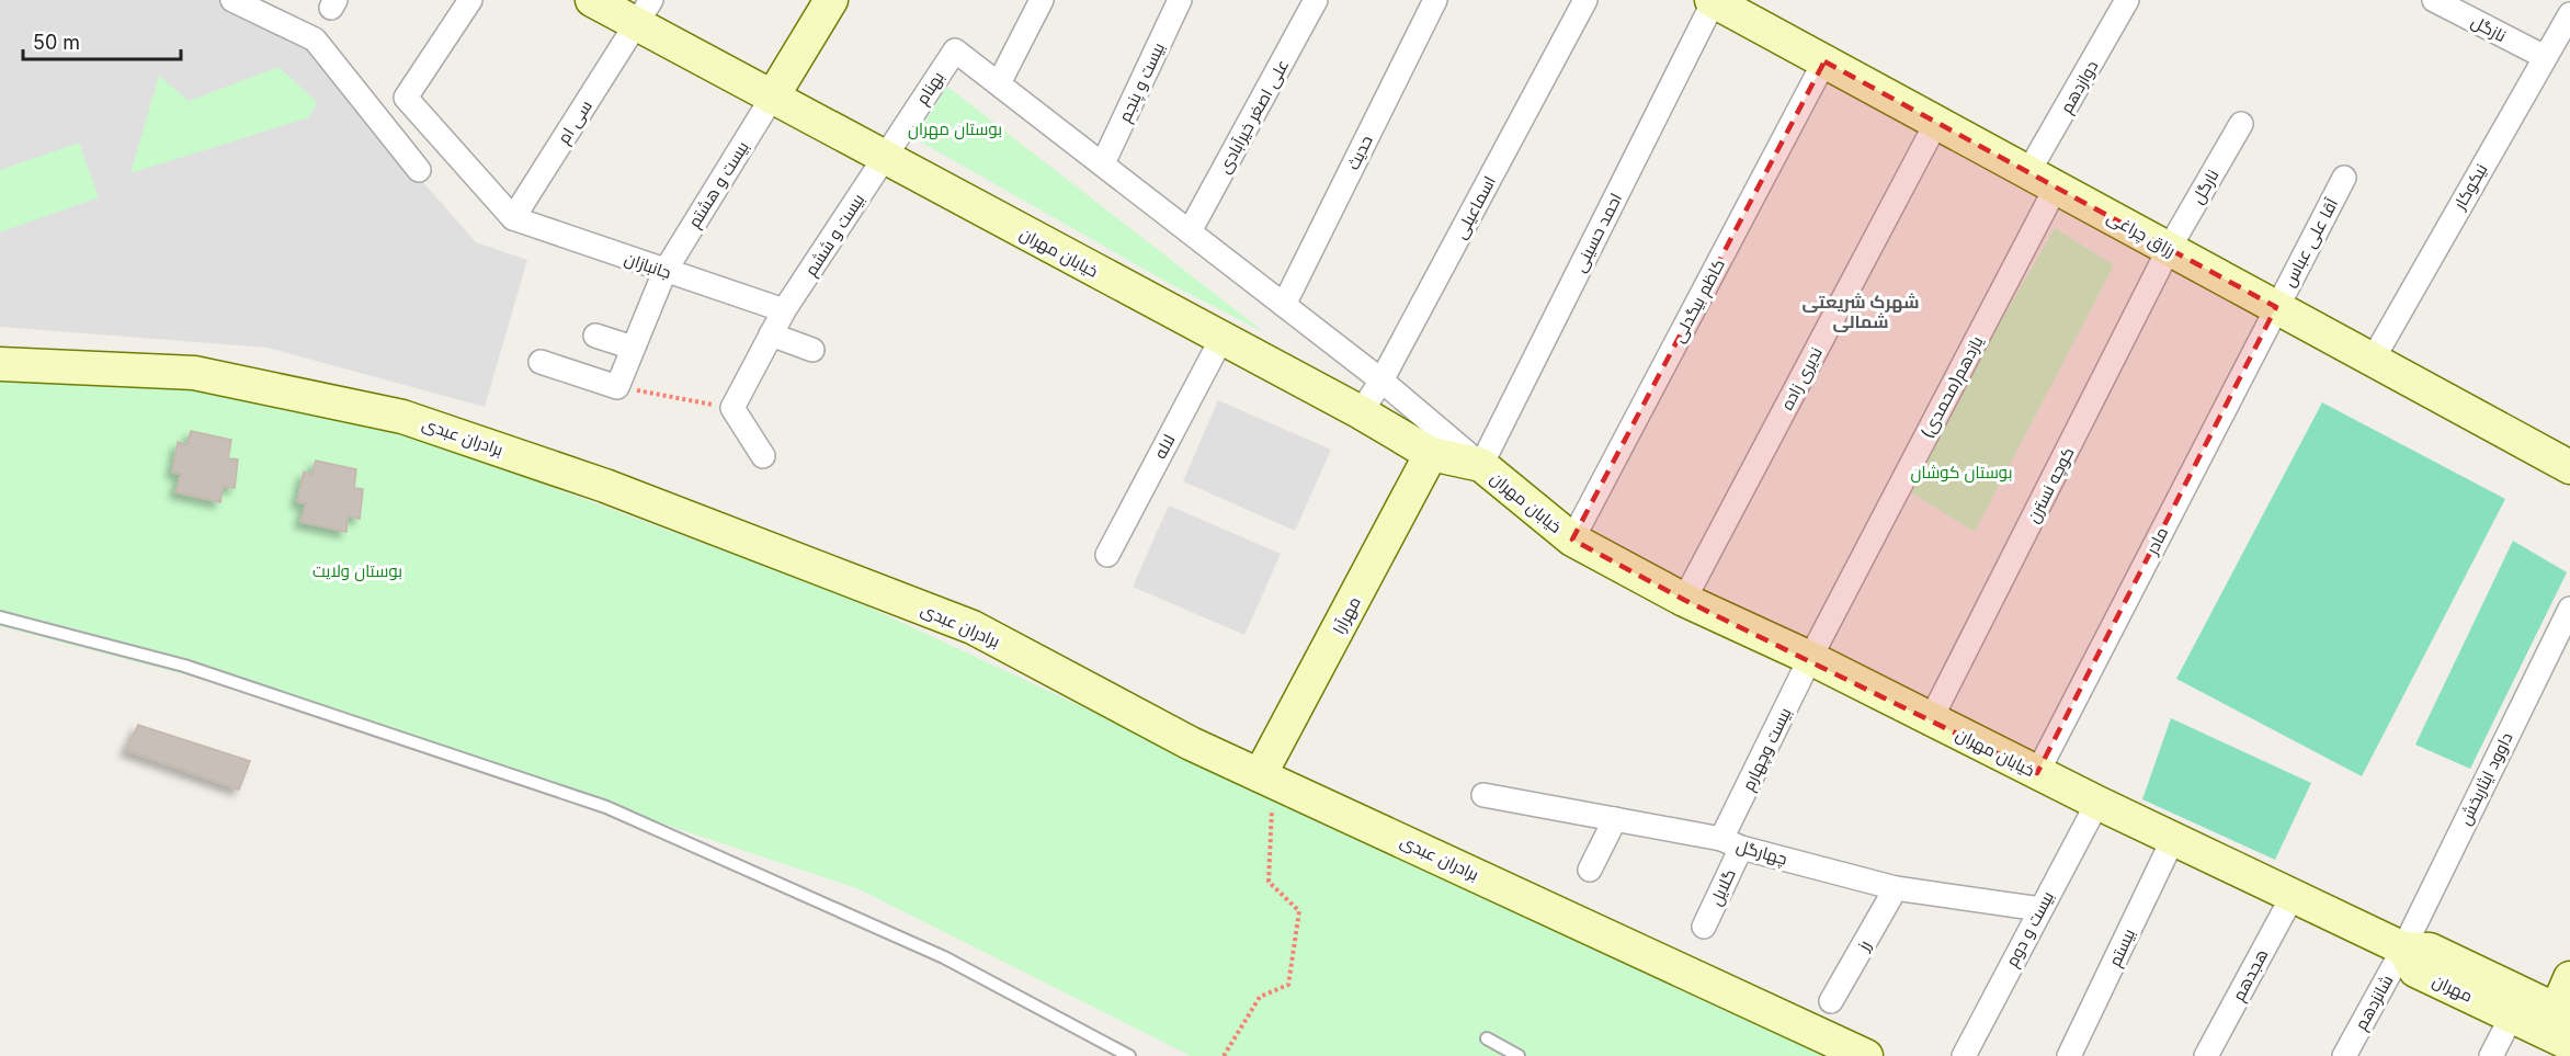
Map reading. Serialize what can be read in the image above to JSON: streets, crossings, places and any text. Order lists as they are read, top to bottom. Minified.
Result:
{"streets":{"main road":["رزاق چراغی","خیابان مهران","برادران عبدی","مهرآرا","مهران"],"street":["نازگل","بیست و پنجم","دوازدهم","بهنام","علی اصغر خیرآبادی","سی ام","حدیث","بیست و هشتم","نارگل","نیکوکار","اسماعیلی","احمد حسینی","بیست و ششم","آقا علی عباس","جانبازان","کاظم بیگدلی","ندیری زاده","یازدهم(محمدی)","لاله","کوچه نسترن","مادر","بیست وچهارم","داوود ایثاربخش","چهارگل","گلایل","بیست و دوم","رز","بیستم","هجدهم","شانزدهم"]},"crossings":[["نازگل","نیکوکار"],["دوازدهم","رزاق چراغی"],["دوازدهم","یازدهم(محمدی)"],["بهنام","بیست و ششم"],["بهنام","خیابان مهران"],["سی ام","خیابان مهران"],["سی ام","جانبازان"],["بیست و هشتم","خیابان مهران"],["بیست و هشتم","جانبازان"],["نارگل","رزاق چراغی"],["نارگل","کوچه نسترن"],["نیکوکار","رزاق چراغی"],["اسماعیلی","خیابان مهران"],["احمد حسینی","رزاق چراغی"],["احمد حسینی","خیابان مهران"],["رزاق چراغی","آقا علی عباس"],["رزاق چراغی","کاظم بیگدلی"],["رزاق چراغی","ندیری زاده"],["رزاق چراغی","یازدهم(محمدی)"],["رزاق چراغی","کوچه نسترن"],["رزاق چراغی","مادر"],["بیست و ششم","خیابان مهران"],["بیست و ششم","جانبازان"],["آقا علی عباس","مادر"],["خیابان مهران","کاظم بیگدلی"],["خیابان مهران","ندیری زاده"],["خیابان مهران","یازدهم(محمدی)"],["خیابان مهران","لاله"],["خیابان مهران","کوچه نسترن"],["خیابان مهران","مادر"],["خیابان مهران","مهرآرا"],["خیابان مهران","بیست وچهارم"],["خیابان مهران","داوود ایثاربخش"],["خیابان مهران","بیست و دوم"],["خیابان مهران","بیستم"],["خیابان مهران","هجدهم"],["خیابان مهران","مهران"],["خیابان مهران","شانزدهم"],["یازدهم(محمدی)","بیست وچهارم"],["برادران عبدی","مهرآرا"],["بیست وچهارم","چهارگل"],["بیست وچهارم","گلایل"],["داوود ایثاربخش","مهران"],["داوود ایثاربخش","شانزدهم"],["چهارگل","گلایل"],["چهارگل","بیست و دوم"],["چهارگل","رز"],["مهران","شانزدهم"]],"districts":["شهرک شریعتی شمالی"],"parks":["بوستان مهران","بوستان کوشان","بوستان ولایت"],"scale_bar":"50 m"}
